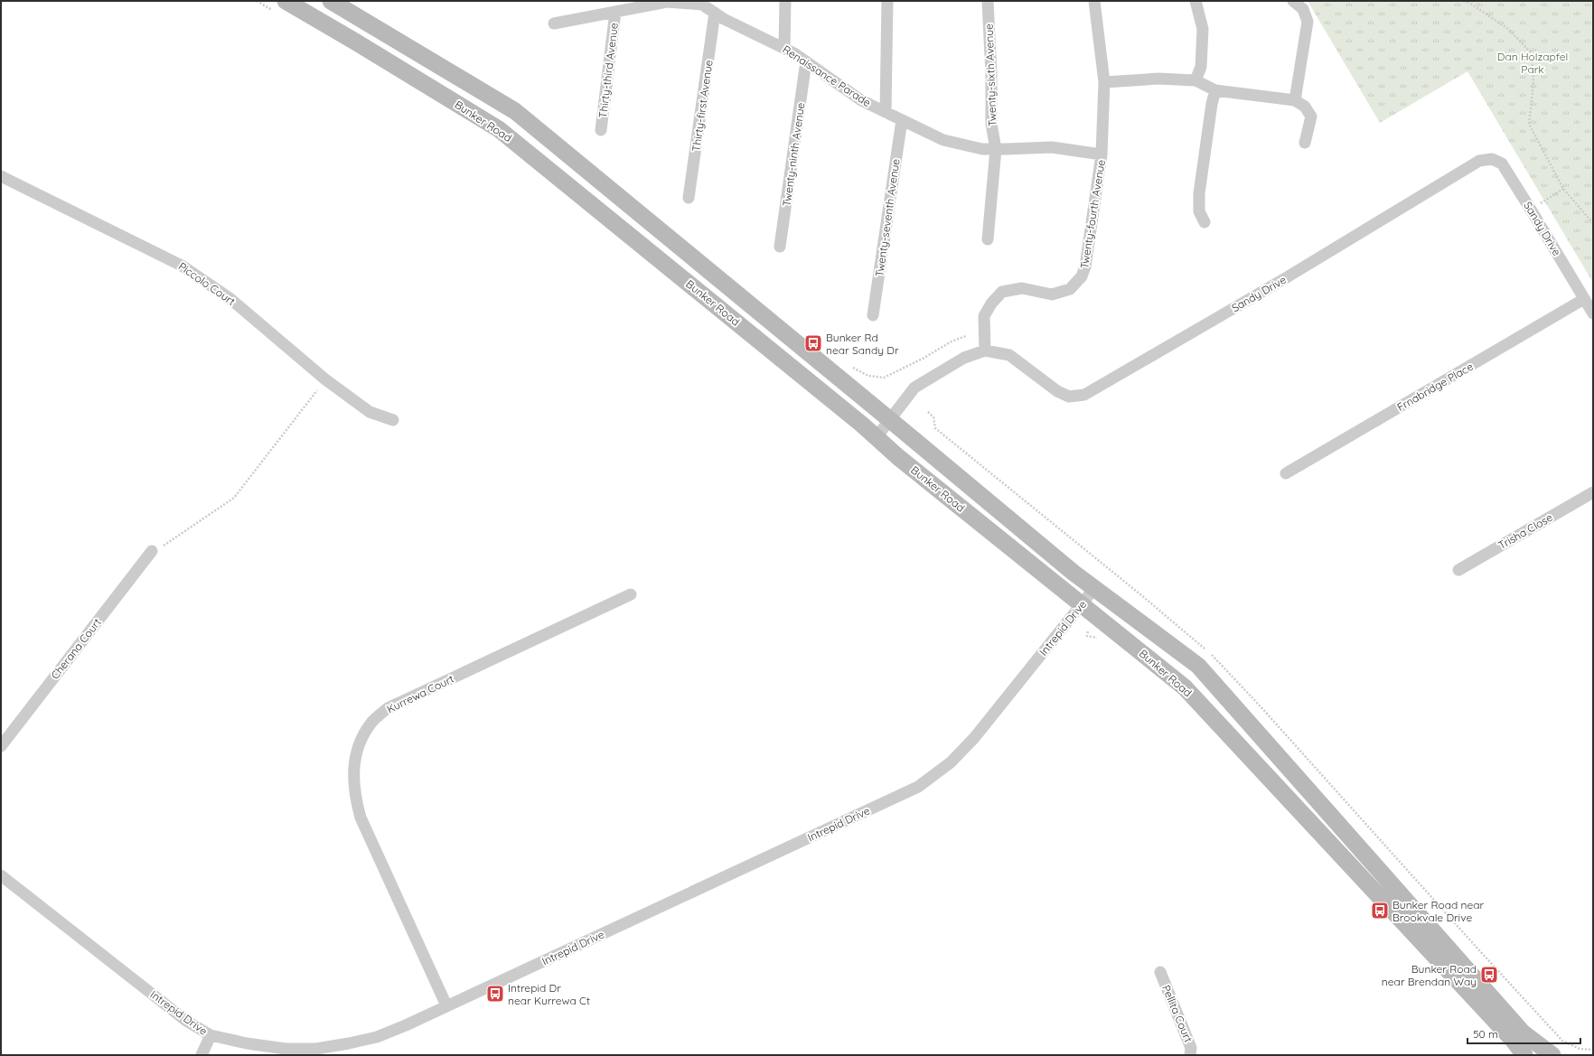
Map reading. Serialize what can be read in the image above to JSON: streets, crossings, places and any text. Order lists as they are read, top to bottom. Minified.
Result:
{"streets":{"main road":["Bunker Road"],"street":["Thirty-third Avenue","Twenty-sixth Avenue","Renaissance Parade","Thirty-first Avenue","Twenty-ninth Avenue","Twenty-fourth Avenue","Twenty-seventh Avenue","Sandy Drive","Piccolo Court","Frnabridge Place","Trisha Close","Intrepid Drive","Cherana Court","Kurrewa Court","Pellita Court"]},"crossings":[["Thirty-third Avenue","Renaissance Parade"],["Twenty-sixth Avenue","Renaissance Parade"],["Renaissance Parade","Thirty-first Avenue"],["Renaissance Parade","Twenty-ninth Avenue"],["Renaissance Parade","Twenty-fourth Avenue"],["Renaissance Parade","Twenty-seventh Avenue"],["Bunker Road","Sandy Drive"],["Bunker Road","Intrepid Drive"],["Twenty-fourth Avenue","Sandy Drive"],["Sandy Drive","Frnabridge Place"],["Intrepid Drive","Kurrewa Court"]],"parks":["Dan Holzapfel Park"],"places":{"bus stop":["Bunker Rd near Sandy Dr","Bunker Road near Brookvale Drive","Bunker Road near Brendan Way","Intrepid Dr near Kurrewa Ct"]},"scale_bar":"50 m"}
